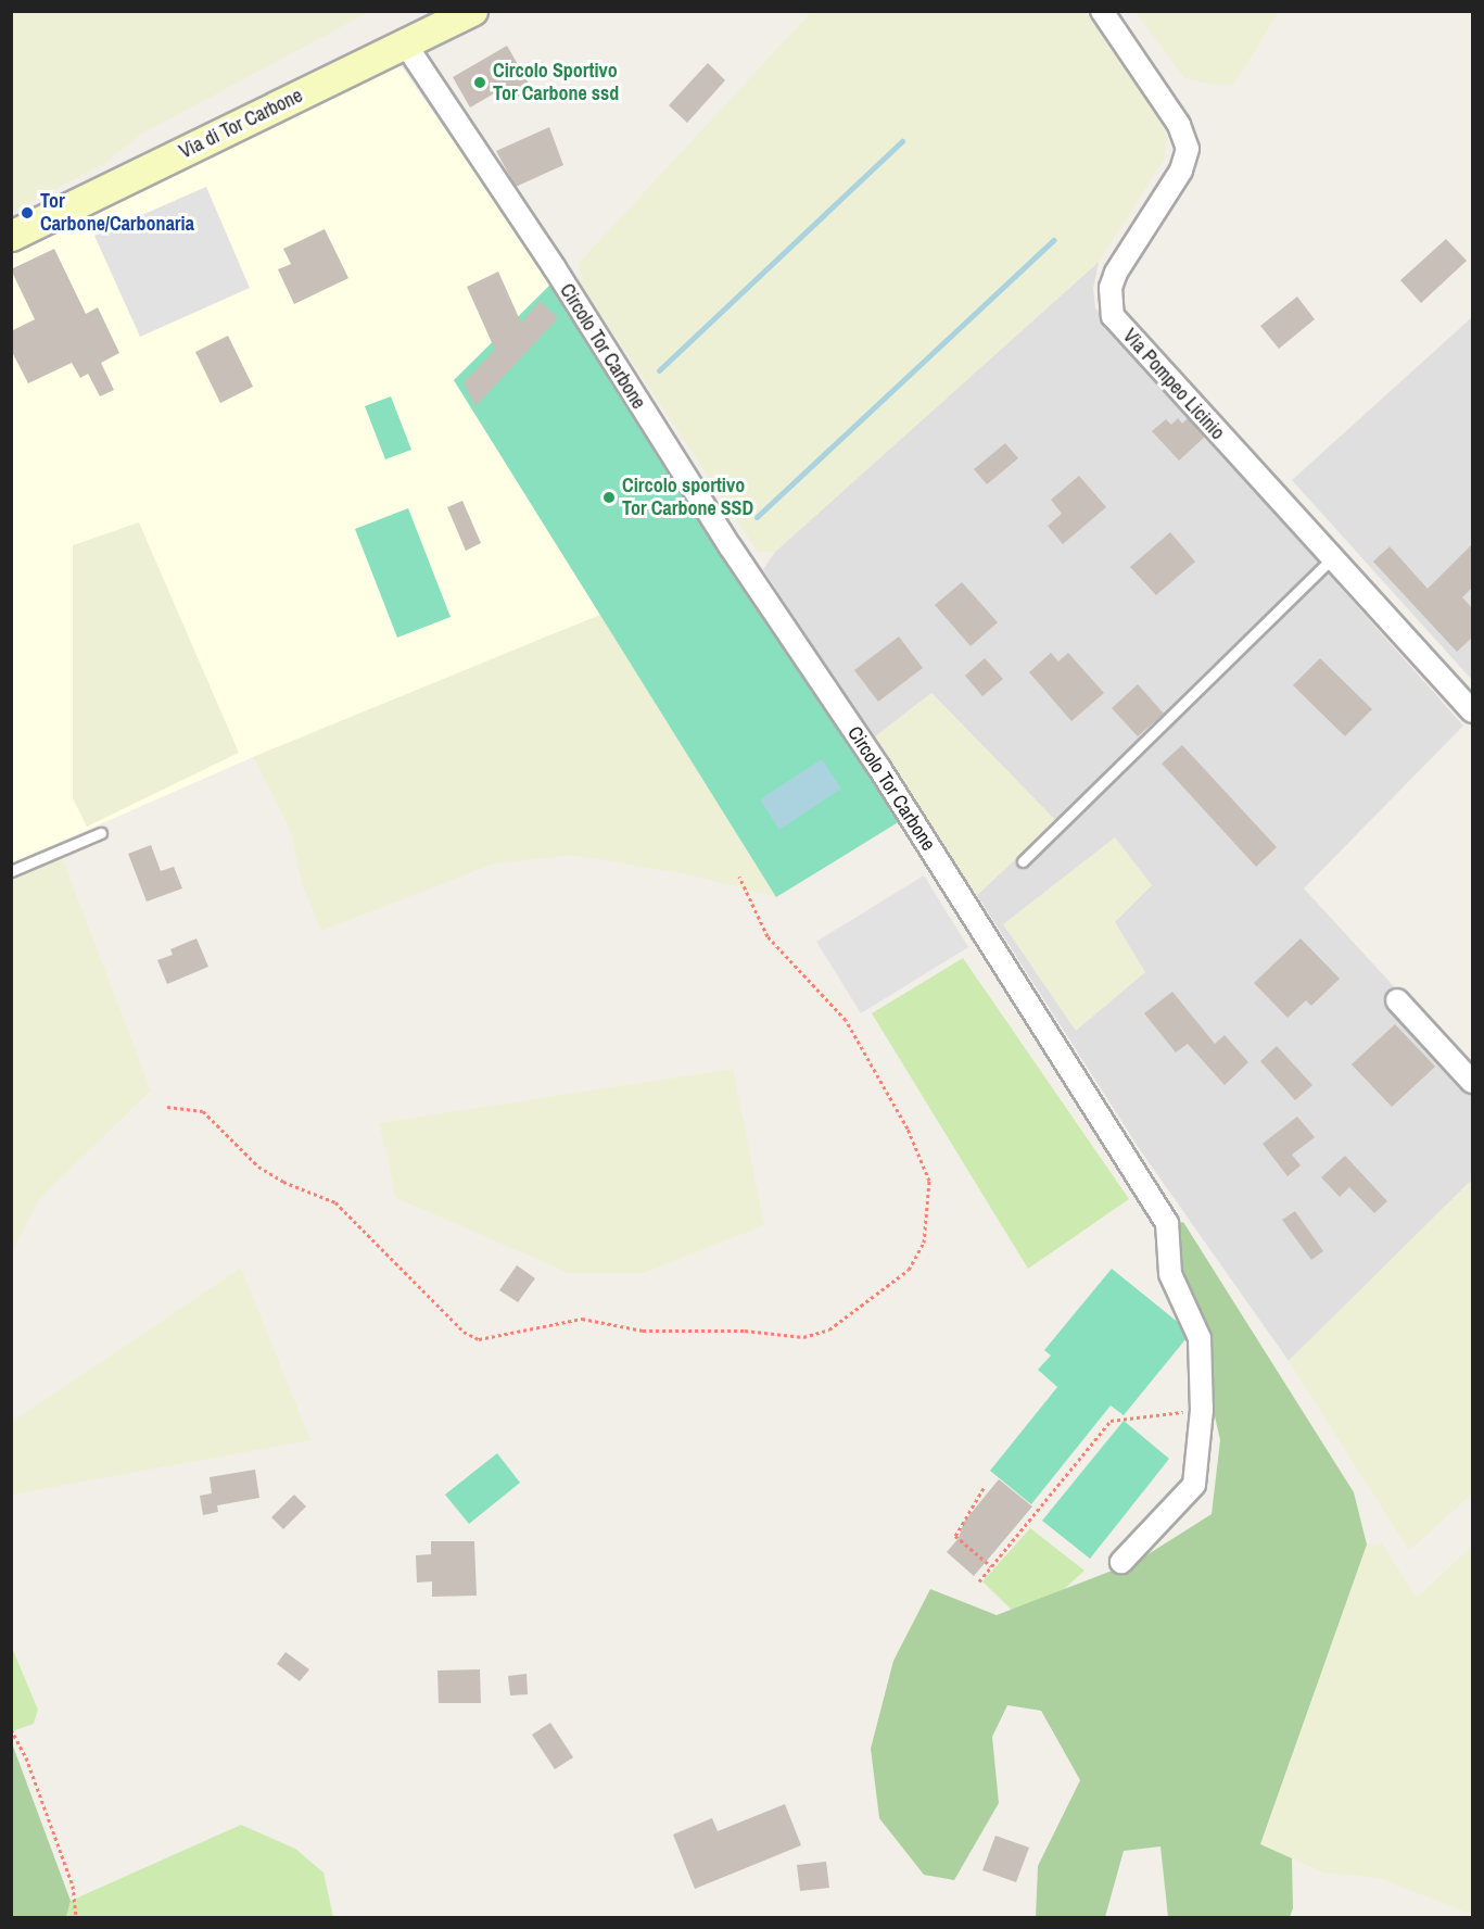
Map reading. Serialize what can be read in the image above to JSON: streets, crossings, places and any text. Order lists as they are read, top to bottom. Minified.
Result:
{"streets":{"main road":["Via di Tor Carbone"],"street":["Circolo Tor Carbone","Via Pompeo Licinio"]},"crossings":[["Via di Tor Carbone","Circolo Tor Carbone"]],"places":["Circolo Sportivo Tor Carbone ssd","Tor Carbone/Carbonaria","Circolo sportivo Tor Carbone SSD"]}
